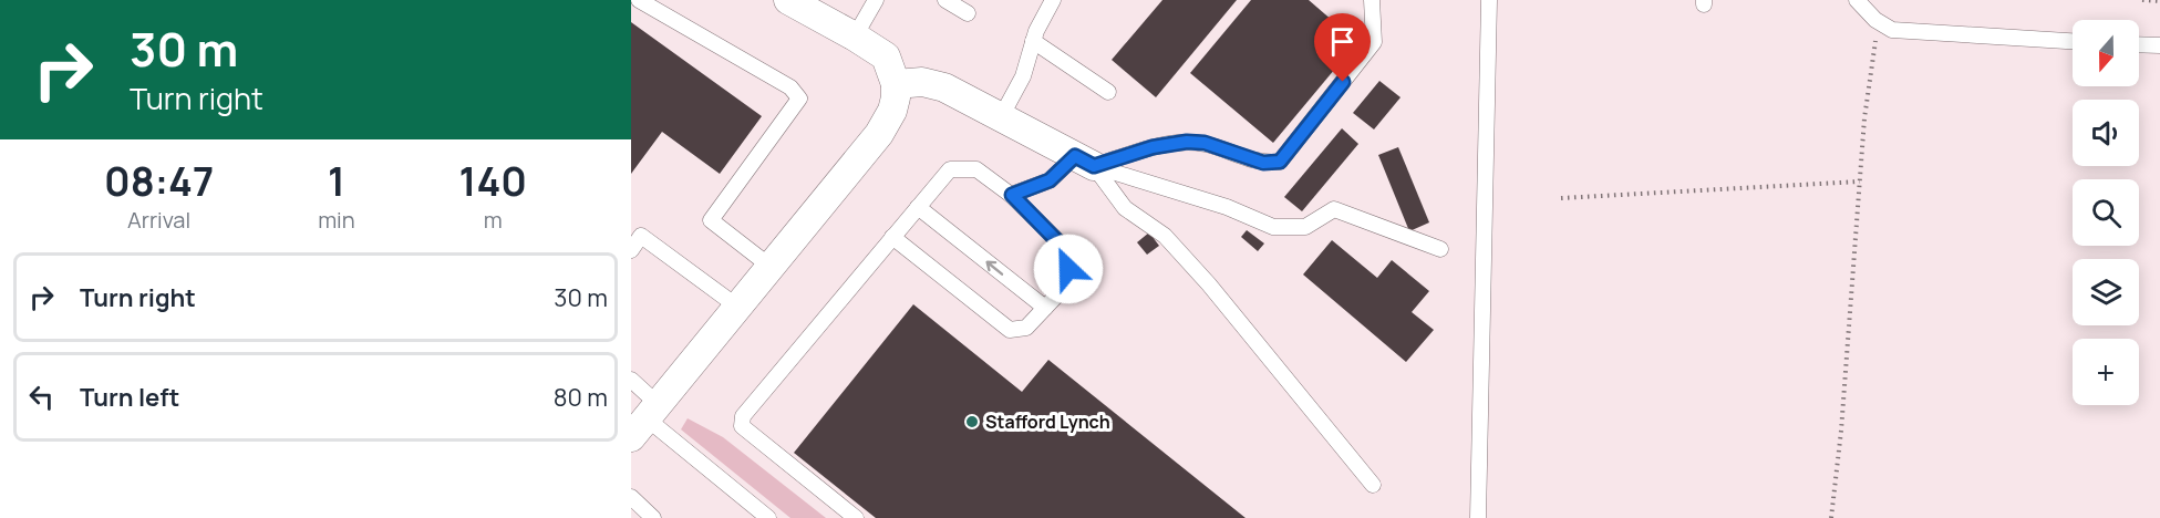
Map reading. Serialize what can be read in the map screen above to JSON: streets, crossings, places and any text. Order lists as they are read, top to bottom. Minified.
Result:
{"places":["Stafford Lynch"],"north":"bottom","page":{"turn":["30 m","Turn right"],"map_buttons":"+","eta":["08:47","Arrival","1","min","140","m"],"list":[{"name":"Turn right","value":"30 m"},{"name":"Turn left","value":"80 m"}]}}
